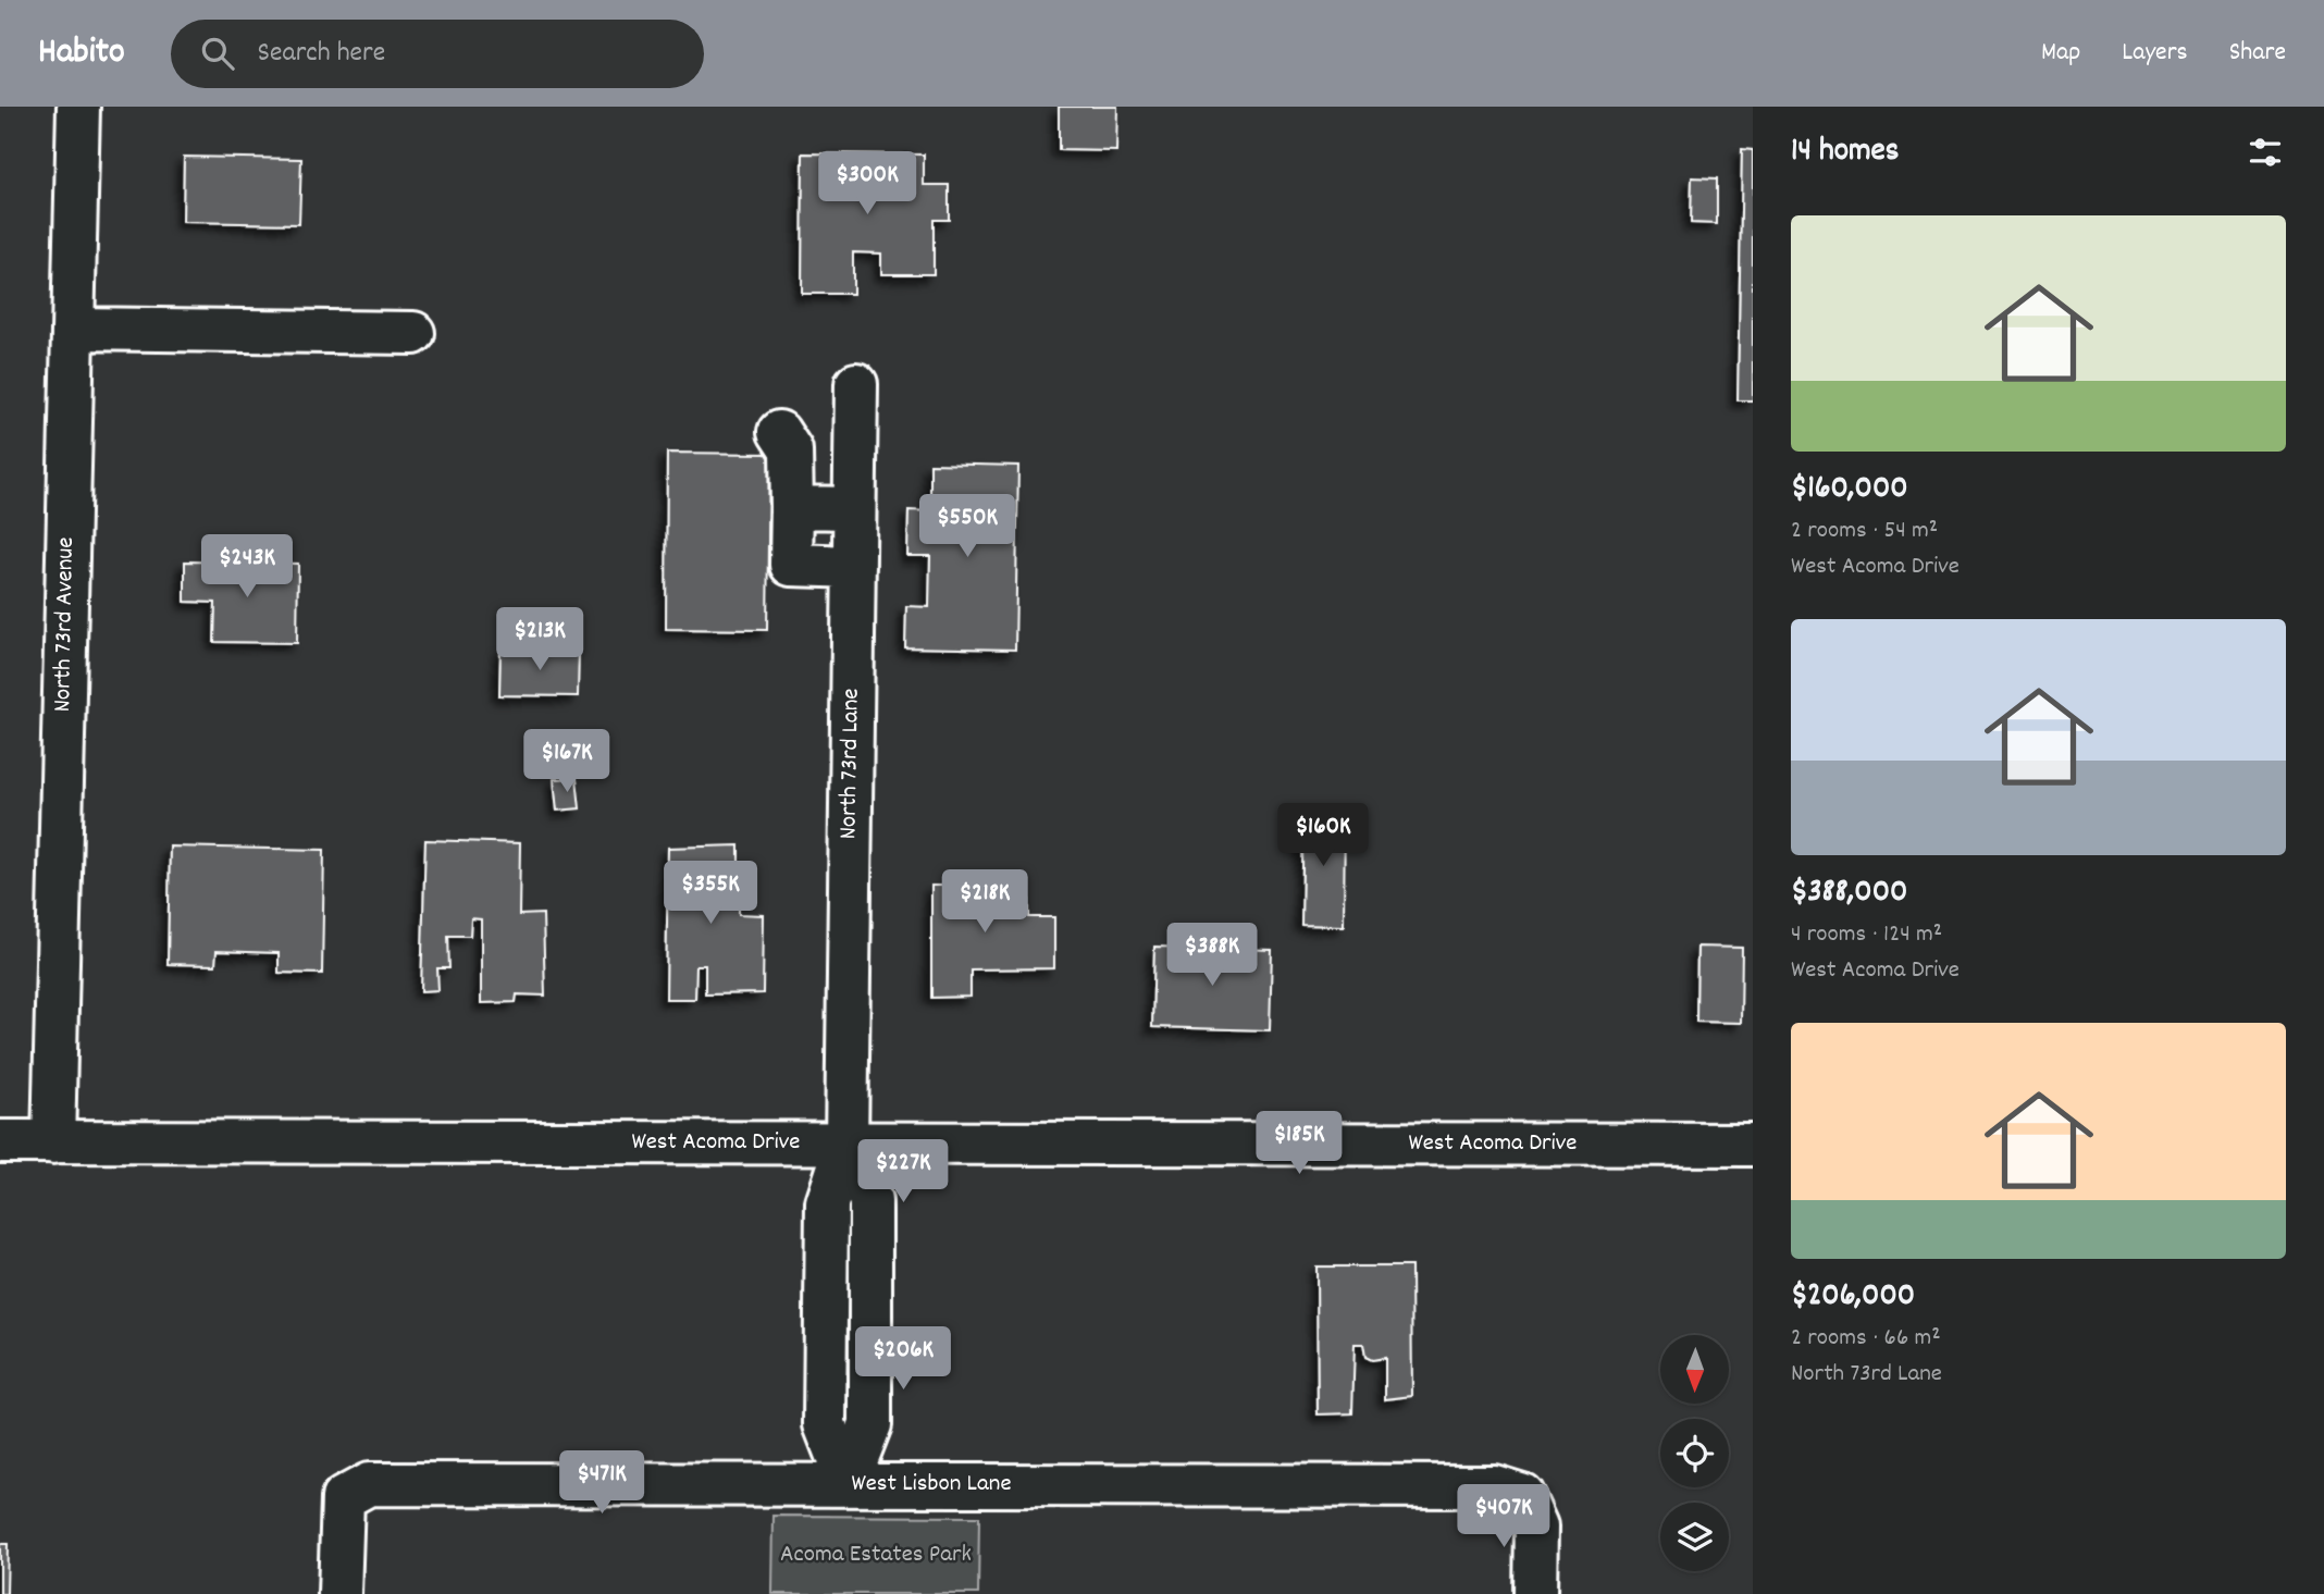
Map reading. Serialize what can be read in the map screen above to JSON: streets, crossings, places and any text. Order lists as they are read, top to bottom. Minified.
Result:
{"streets":{"street":["North 73rd Avenue","North 73rd Lane","West Acoma Drive","West Lisbon Lane"]},"crossings":[["North 73rd Avenue","West Acoma Drive"],["North 73rd Lane","West Acoma Drive"],["North 73rd Lane","West Lisbon Lane"]],"parks":["Acoma Estates Park"],"north":"bottom","page":{"header":"Habito","search":"Search here","nav":["Map","Layers","Share"],"heading":"14 homes","price":["$300K","$550K","$243K","$213K","$167K","$160K","$355K","$218K","$388K","$185K","$227K","$206K","$471K","$407K"],"list":[{"name":"$160,000","note":"2 rooms · 54 m² · West Acoma Drive"},{"name":"$388,000","note":"4 rooms · 124 m² · West Acoma Drive"},{"name":"$206,000","note":"2 rooms · 66 m² · North 73rd Lane"}]}}
